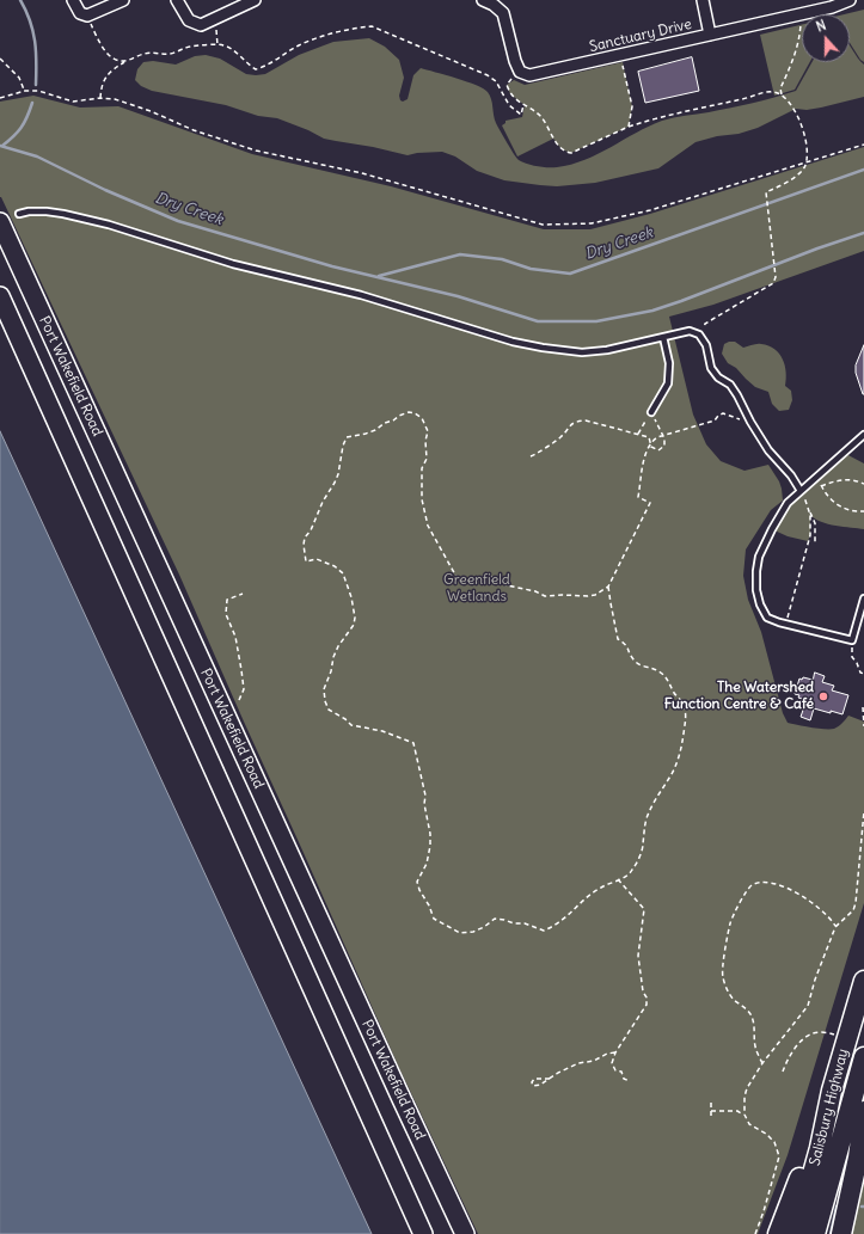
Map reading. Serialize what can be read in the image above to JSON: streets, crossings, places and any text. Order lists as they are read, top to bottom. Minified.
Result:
{"streets":{"highway":["Port Wakefield Road","Salisbury Highway"],"street":["Sanctuary Drive"]},"water":["Dry Creek"],"parks":["Greenfield Wetlands"],"places":["The Watershed Function Centre & Café"],"north":"top"}
